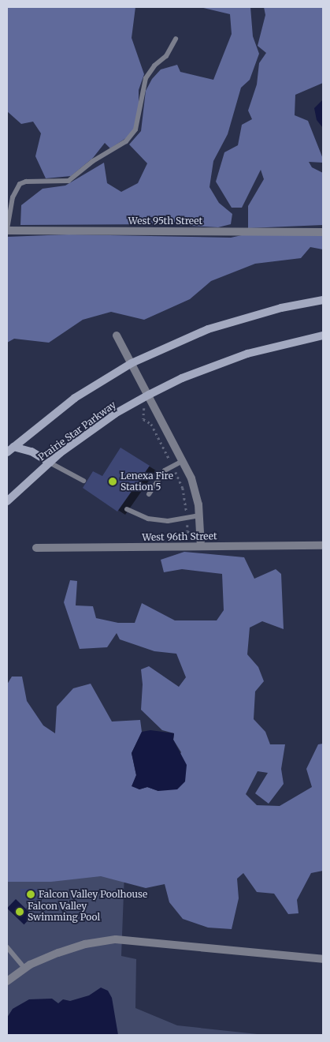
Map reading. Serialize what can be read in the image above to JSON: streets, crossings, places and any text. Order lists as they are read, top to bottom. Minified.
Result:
{"streets":{"main road":["Prairie Star Parkway"],"street":["West 95th Street","West 96th Street"]},"places":["Lenexa Fire Station 5","Falcon Valley Poolhouse","Falcon Valley Swimming Pool"]}
